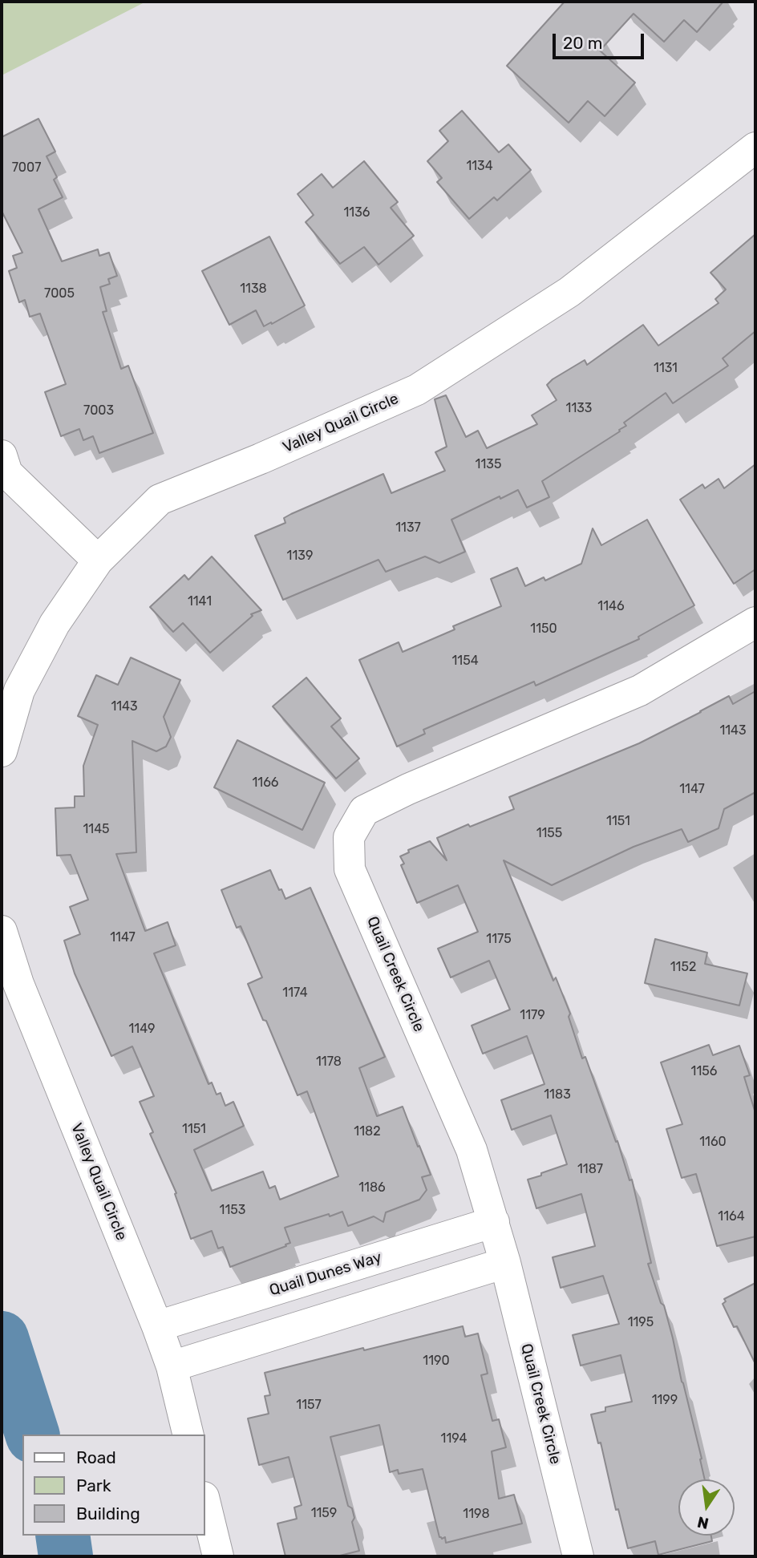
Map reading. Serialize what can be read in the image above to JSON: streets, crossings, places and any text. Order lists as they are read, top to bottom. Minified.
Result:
{"streets":{"street":["Valley Quail Circle","Quail Creek Circle","Quail Dunes Way"]},"crossings":[["Valley Quail Circle","Quail Dunes Way"],["Quail Creek Circle","Quail Dunes Way"]],"house_numbers":["1134","7007","1136","1138","7005","1131","1133","7003","1135","1137","1139","1141","1146","1150","1154","1143","1143","1166","1147","1151","1145","1155","1147","1175","1152","1174","1179","1149","1178","1156","1183","1151","1182","1160","1187","1186","1153","1164","1195","1190","1199","1157","1194","1159","1198"],"legend":["Road","Park","Building"],"scale_bar":"20 m","north":"bottom"}
